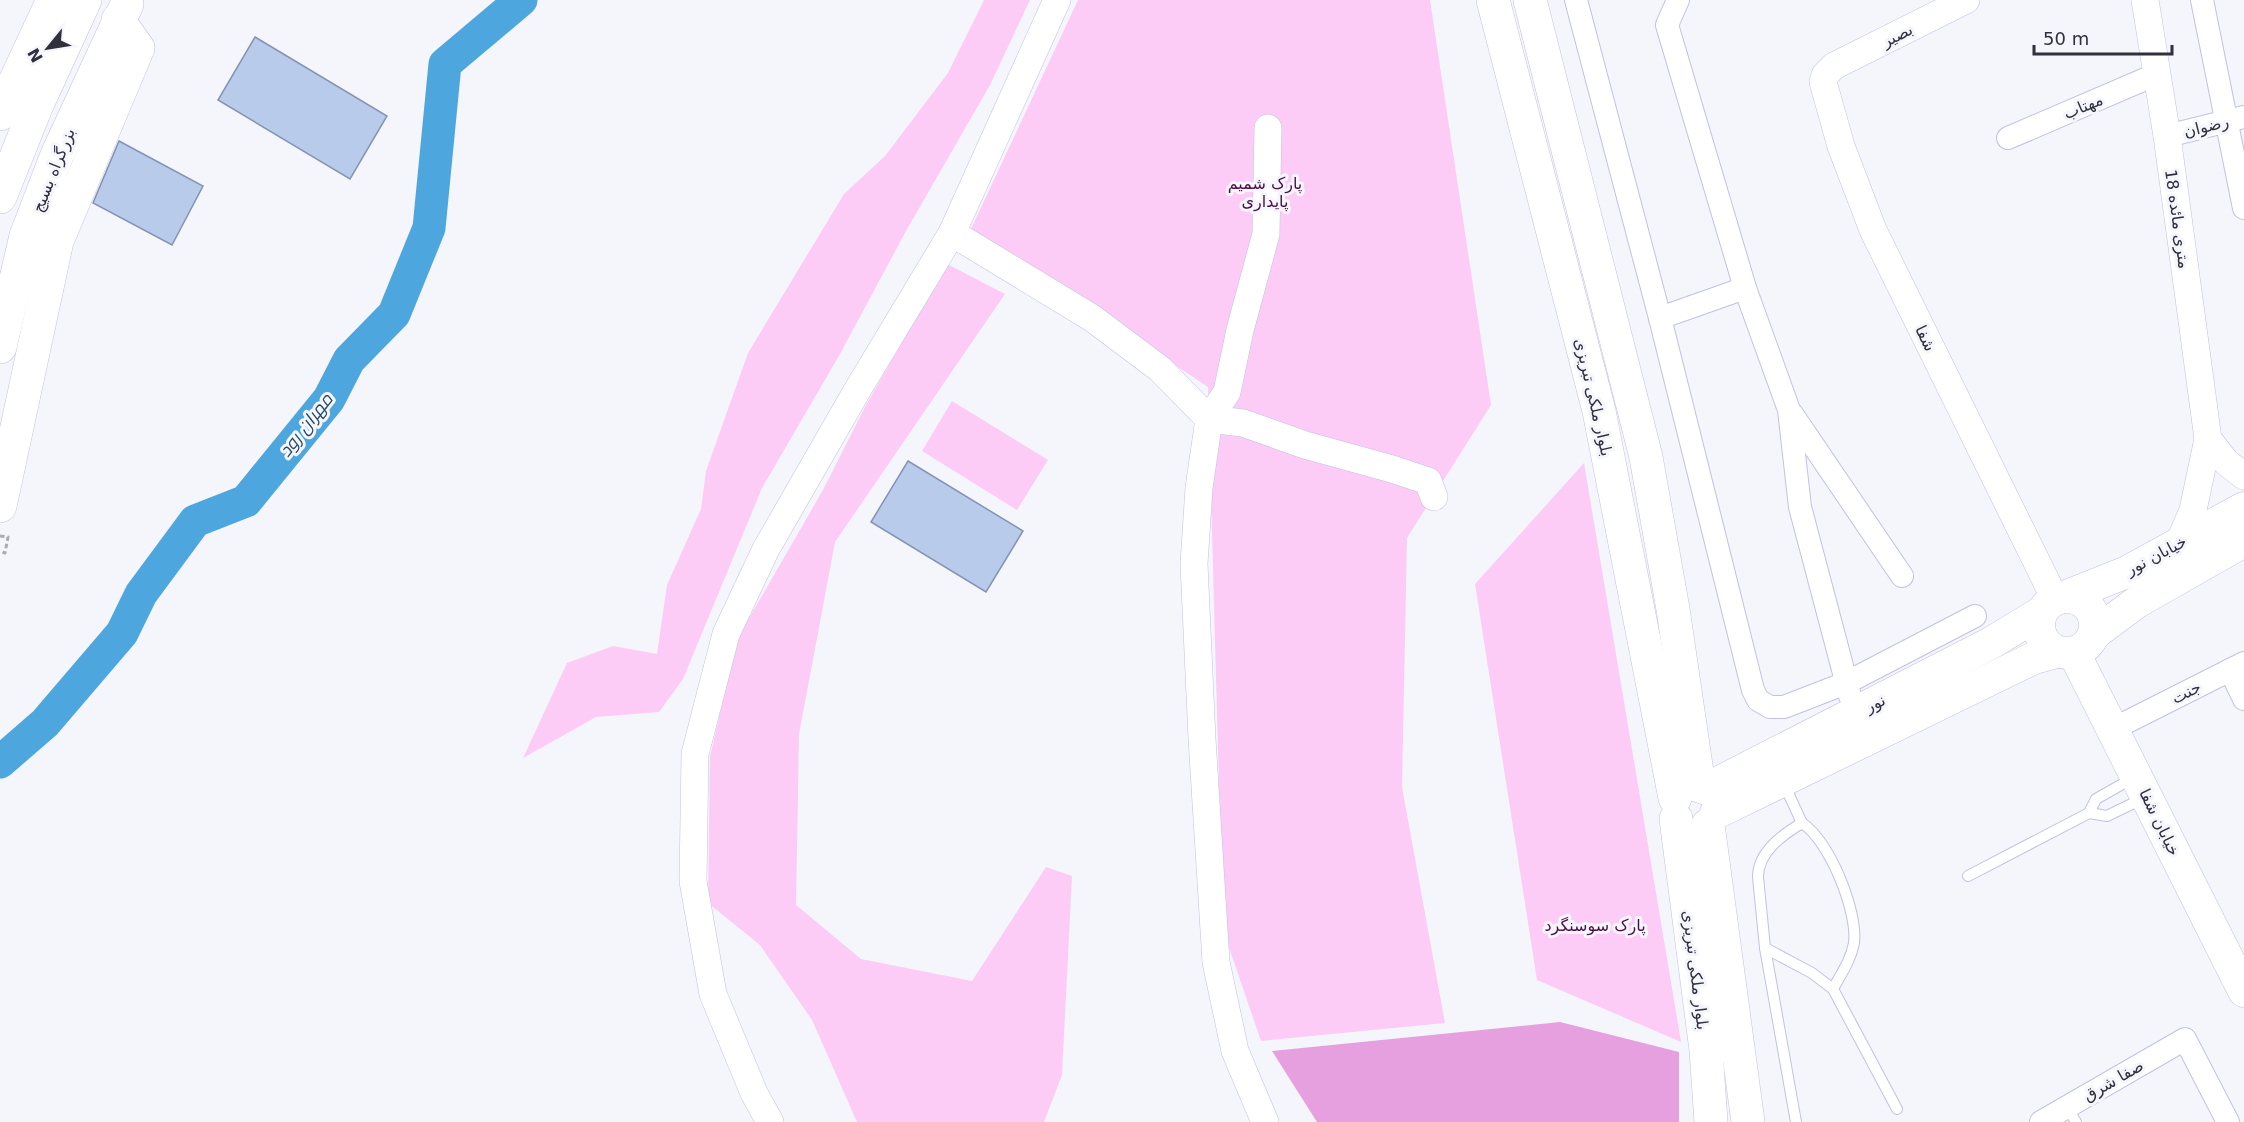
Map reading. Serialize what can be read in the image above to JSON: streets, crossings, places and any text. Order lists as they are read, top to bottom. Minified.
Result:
{"streets":{"main road":["بزرگراه بسیج","بلوار ملکى تبریزى","خیابان نور","نور","خیابان شفا"],"street":["بصیر","مهتاب","رضوان","18 متری مائده","شفا","جنت","صفا شرق"]},"crossings":[["بصیر","شفا"],["مهتاب","18 متری مائده"],["رضوان","18 متری مائده"],["شفا","خیابان نور"],["شفا","نور"],["شفا","خیابان شفا"],["بلوار ملکى تبریزى","نور"],["خیابان نور","نور"],["خیابان نور","خیابان شفا"],["جنت","خیابان شفا"],["نور","خیابان شفا"]],"water":["مهران رود"],"parks":["پارک شمیم پایداری","پارک سوسنگرد"],"scale_bar":"50 m","north":"bottom left"}
